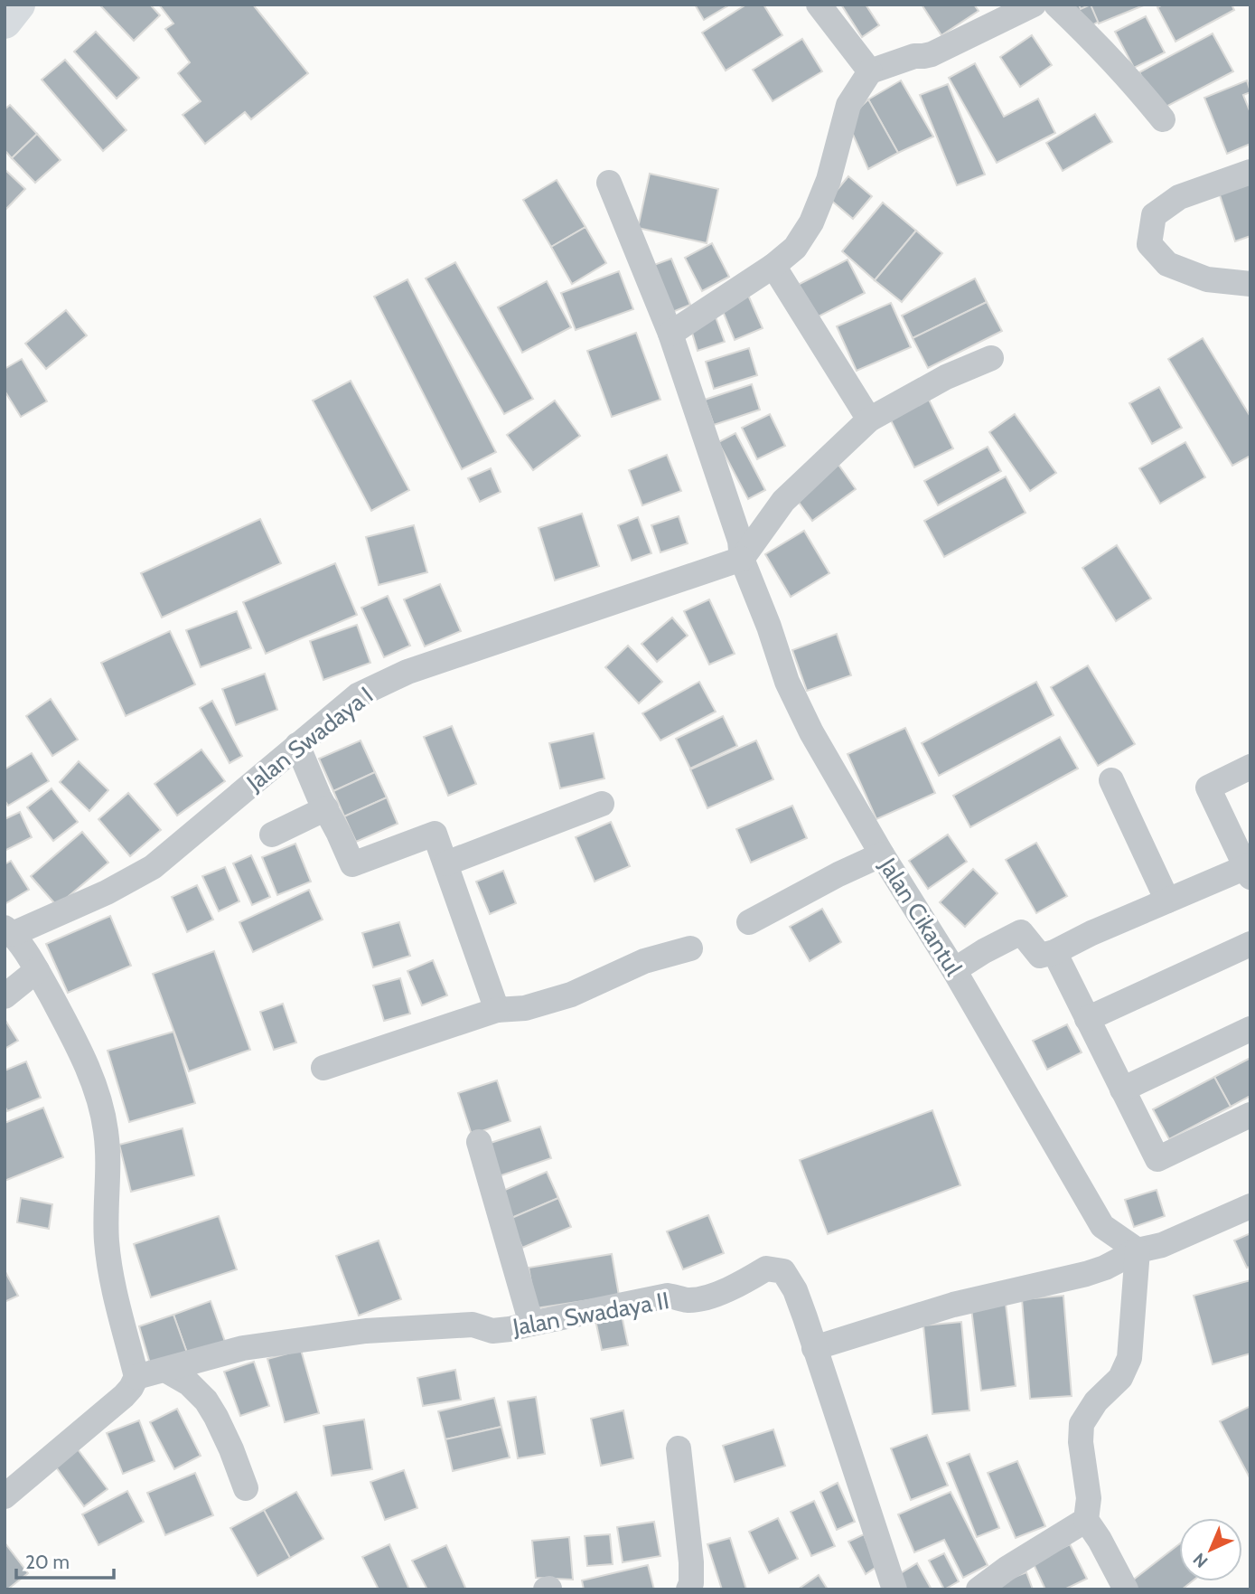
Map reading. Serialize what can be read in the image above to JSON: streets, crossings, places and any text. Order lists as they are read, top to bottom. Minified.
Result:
{"streets":{"street":["Jalan Swadaya I","Jalan Cikantul","Jalan Swadaya II"]},"crossings":[["Jalan Swadaya I","Jalan Cikantul"]],"scale_bar":"20 m","north":"bottom left"}
